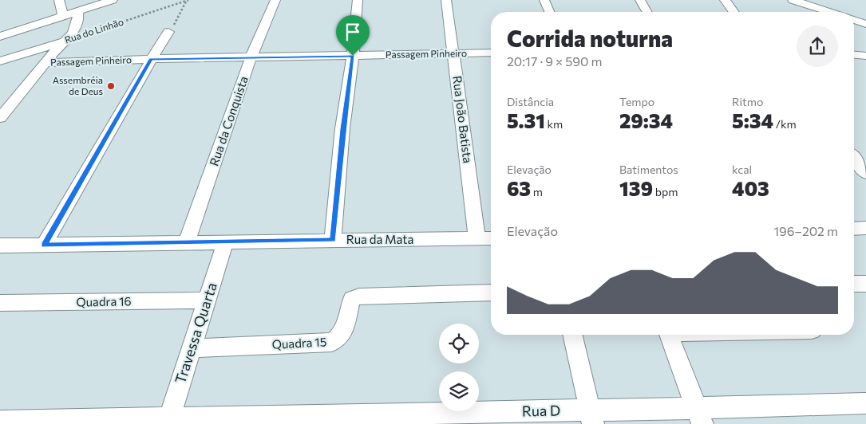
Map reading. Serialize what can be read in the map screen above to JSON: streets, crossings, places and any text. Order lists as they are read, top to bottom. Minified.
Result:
{"streets":{"street":["Rua do Linhão","Passagem Pinheiro","Rua João Batista","Rua da Conquista","Rua da Mata","Quadra 16","Travessa Quarta","Quadra 15","Rua D"]},"crossings":[["Passagem Pinheiro","Rua João Batista"],["Passagem Pinheiro","Rua da Conquista"],["Rua João Batista","Rua da Mata"],["Rua da Conquista","Rua da Mata"],["Rua da Mata","Travessa Quarta"],["Quadra 16","Travessa Quarta"],["Travessa Quarta","Quadra 15"],["Travessa Quarta","Rua D"]],"places":["Assembréia de Deus"],"page":{"heading":["Corrida noturna","20:17 · 9 × 590 m"],"stats":[["Distância","5.31 km"],["Tempo","29:34"],["Ritmo","5:34 /km"],["Elevação","63 m"],["Batimentos","139 bpm"],["kcal","403"]],"chart":["Elevação","196–202 m"]}}
